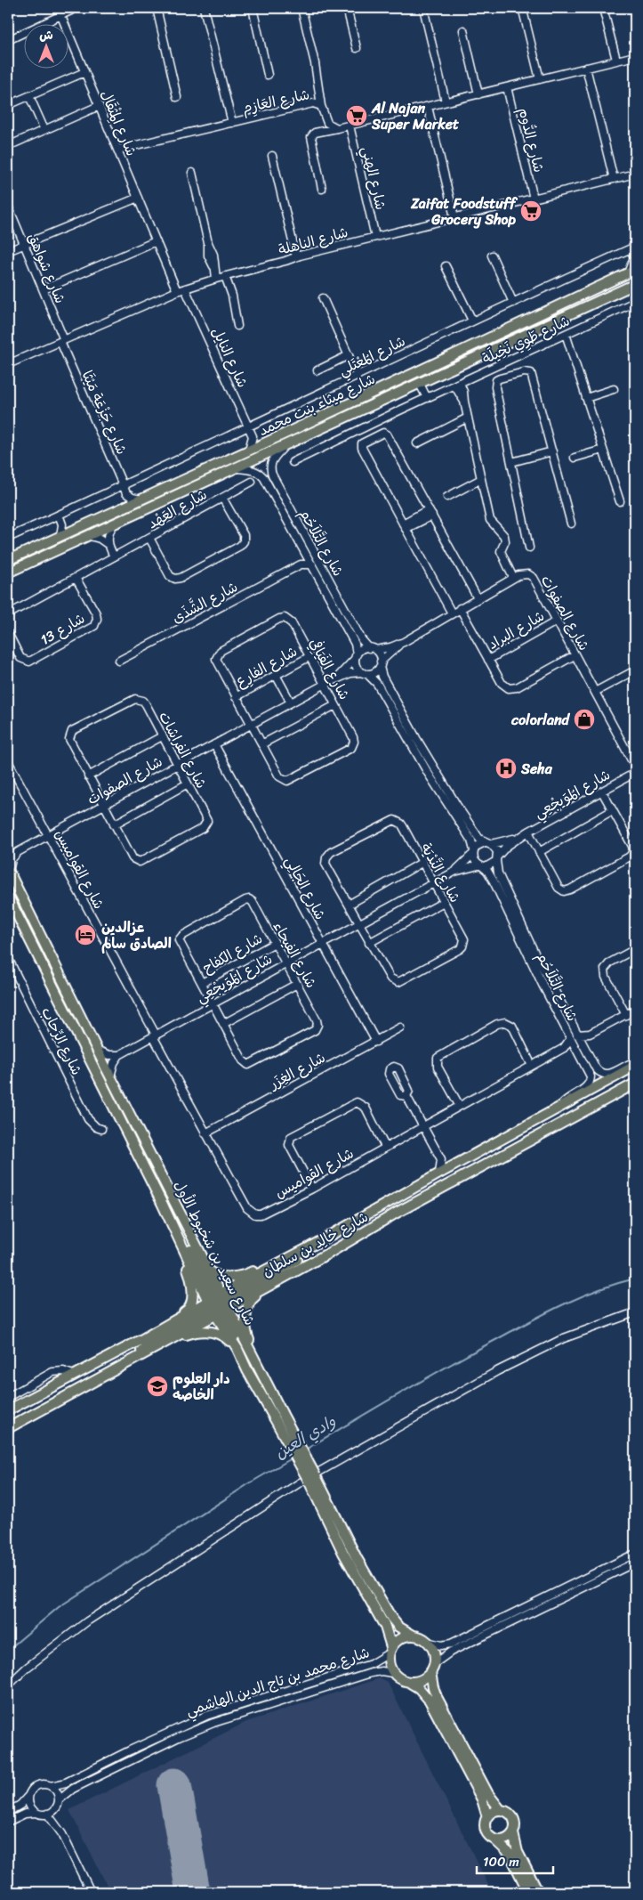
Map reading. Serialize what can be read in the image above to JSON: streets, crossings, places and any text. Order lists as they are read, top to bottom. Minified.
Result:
{"streets":{"main road":["شارع ميثاء بنت محمد","شارع خالِد بن سلطان","شارع سعيد بن شخبوط الأول"],"street":["شارع العَازِم","شارع المِثْقَال","شارع الدُّوم","شارع الهني","شارع الناهلة","شارع شواهق","شارع طَوِي نَخِيلَة","شارع المُعْتَلي","شارع النايل","شارع جَزْعَة مَيْثَا","شارع العَهْد","شارع التَّلاَحُم","شارع الشَّذَى","شارع الصفوات","شارع 13","شارع البراد","شارع الفارِع","شارع الفَيَافِي","شارع الفراشات","شارع المُوَيجْعِي","شارع القواميس","شارع النَّدْيَة","شارع الجَالِي","شارع الكفاح","شارع الفيحاء","شارع الرِّحاب","شارع الغِزَر","شارع محمد بن تاج الدين الهاشمي"]},"crossings":[["شارع العَازِم","شارع المِثْقَال"],["شارع المِثْقَال","شارع الناهلة"],["شارع الدُّوم","شارع الناهلة"],["شارع الهني","شارع الناهلة"],["شارع الناهلة","شارع شواهق"],["شارع الناهلة","شارع النايل"],["شارع الناهلة","شارع جَزْعَة مَيْثَا"],["شارع شواهق","شارع جَزْعَة مَيْثَا"],["شارع المُعْتَلي","شارع النايل"],["شارع المُعْتَلي","شارع ميثاء بنت محمد"],["شارع المُعْتَلي","شارع جَزْعَة مَيْثَا"],["شارع ميثاء بنت محمد","شارع التَّلاَحُم"],["شارع العَهْد","شارع 13"],["شارع التَّلاَحُم","شارع الشَّذَى"],["شارع التَّلاَحُم","شارع الصفوات"],["شارع التَّلاَحُم","شارع المُوَيجْعِي"],["شارع التَّلاَحُم","شارع القواميس"],["شارع التَّلاَحُم","شارع خالِد بن سلطان"],["شارع الصفوات","شارع البراد"],["شارع الصفوات","شارع الفَيَافِي"],["شارع الصفوات","شارع الفراشات"],["شارع الصفوات","شارع القواميس"],["شارع الصفوات","شارع الجَالِي"],["شارع الفارِع","شارع الفَيَافِي"],["شارع المُوَيجْعِي","شارع القواميس"],["شارع المُوَيجْعِي","شارع النَّدْيَة"],["شارع المُوَيجْعِي","شارع الجَالِي"],["شارع المُوَيجْعِي","شارع الفيحاء"],["شارع القواميس","شارع الغِزَر"],["شارع الجَالِي","شارع الغِزَر"],["شارع الكفاح","شارع الفيحاء"],["شارع خالِد بن سلطان","شارع سعيد بن شخبوط الأول"],["شارع سعيد بن شخبوط الأول","شارع محمد بن تاج الدين الهاشمي"]],"water":["وادي العين"],"places":{"supermarket":["Al Najan Super Market","Zaifat Foodstuff Grocery Shop"],"shop":["colorland"],"hospital":["Seha"],"hotel":["عزالدين الصادق سالم"],"school or university":["دار العلوم الخاصه"]},"scale_bar":"100 m","north":"top"}
